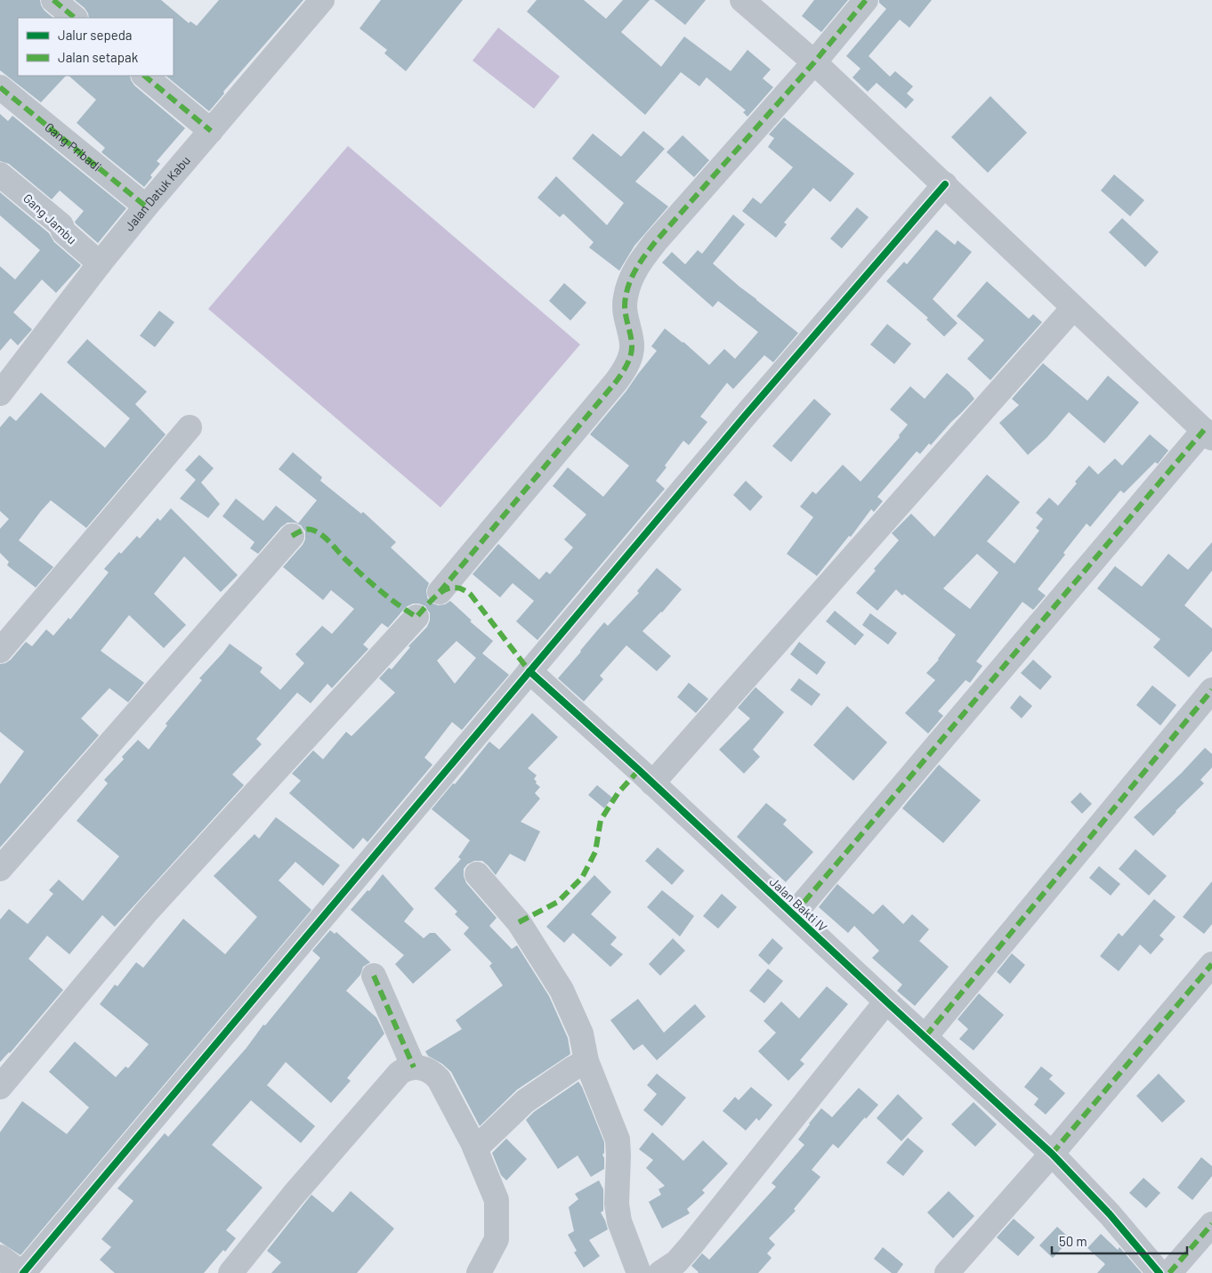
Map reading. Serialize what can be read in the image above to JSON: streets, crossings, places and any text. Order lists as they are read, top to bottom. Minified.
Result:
{"streets":{"street":["Gang Pribadi","Jalan Datuk Kabu","Gang Jambu","Jalan Bakti IV"]},"crossings":[["Gang Pribadi","Jalan Datuk Kabu"],["Jalan Datuk Kabu","Gang Jambu"]],"legend":["Jalur sepeda","Jalan setapak"],"scale_bar":"50 m"}
